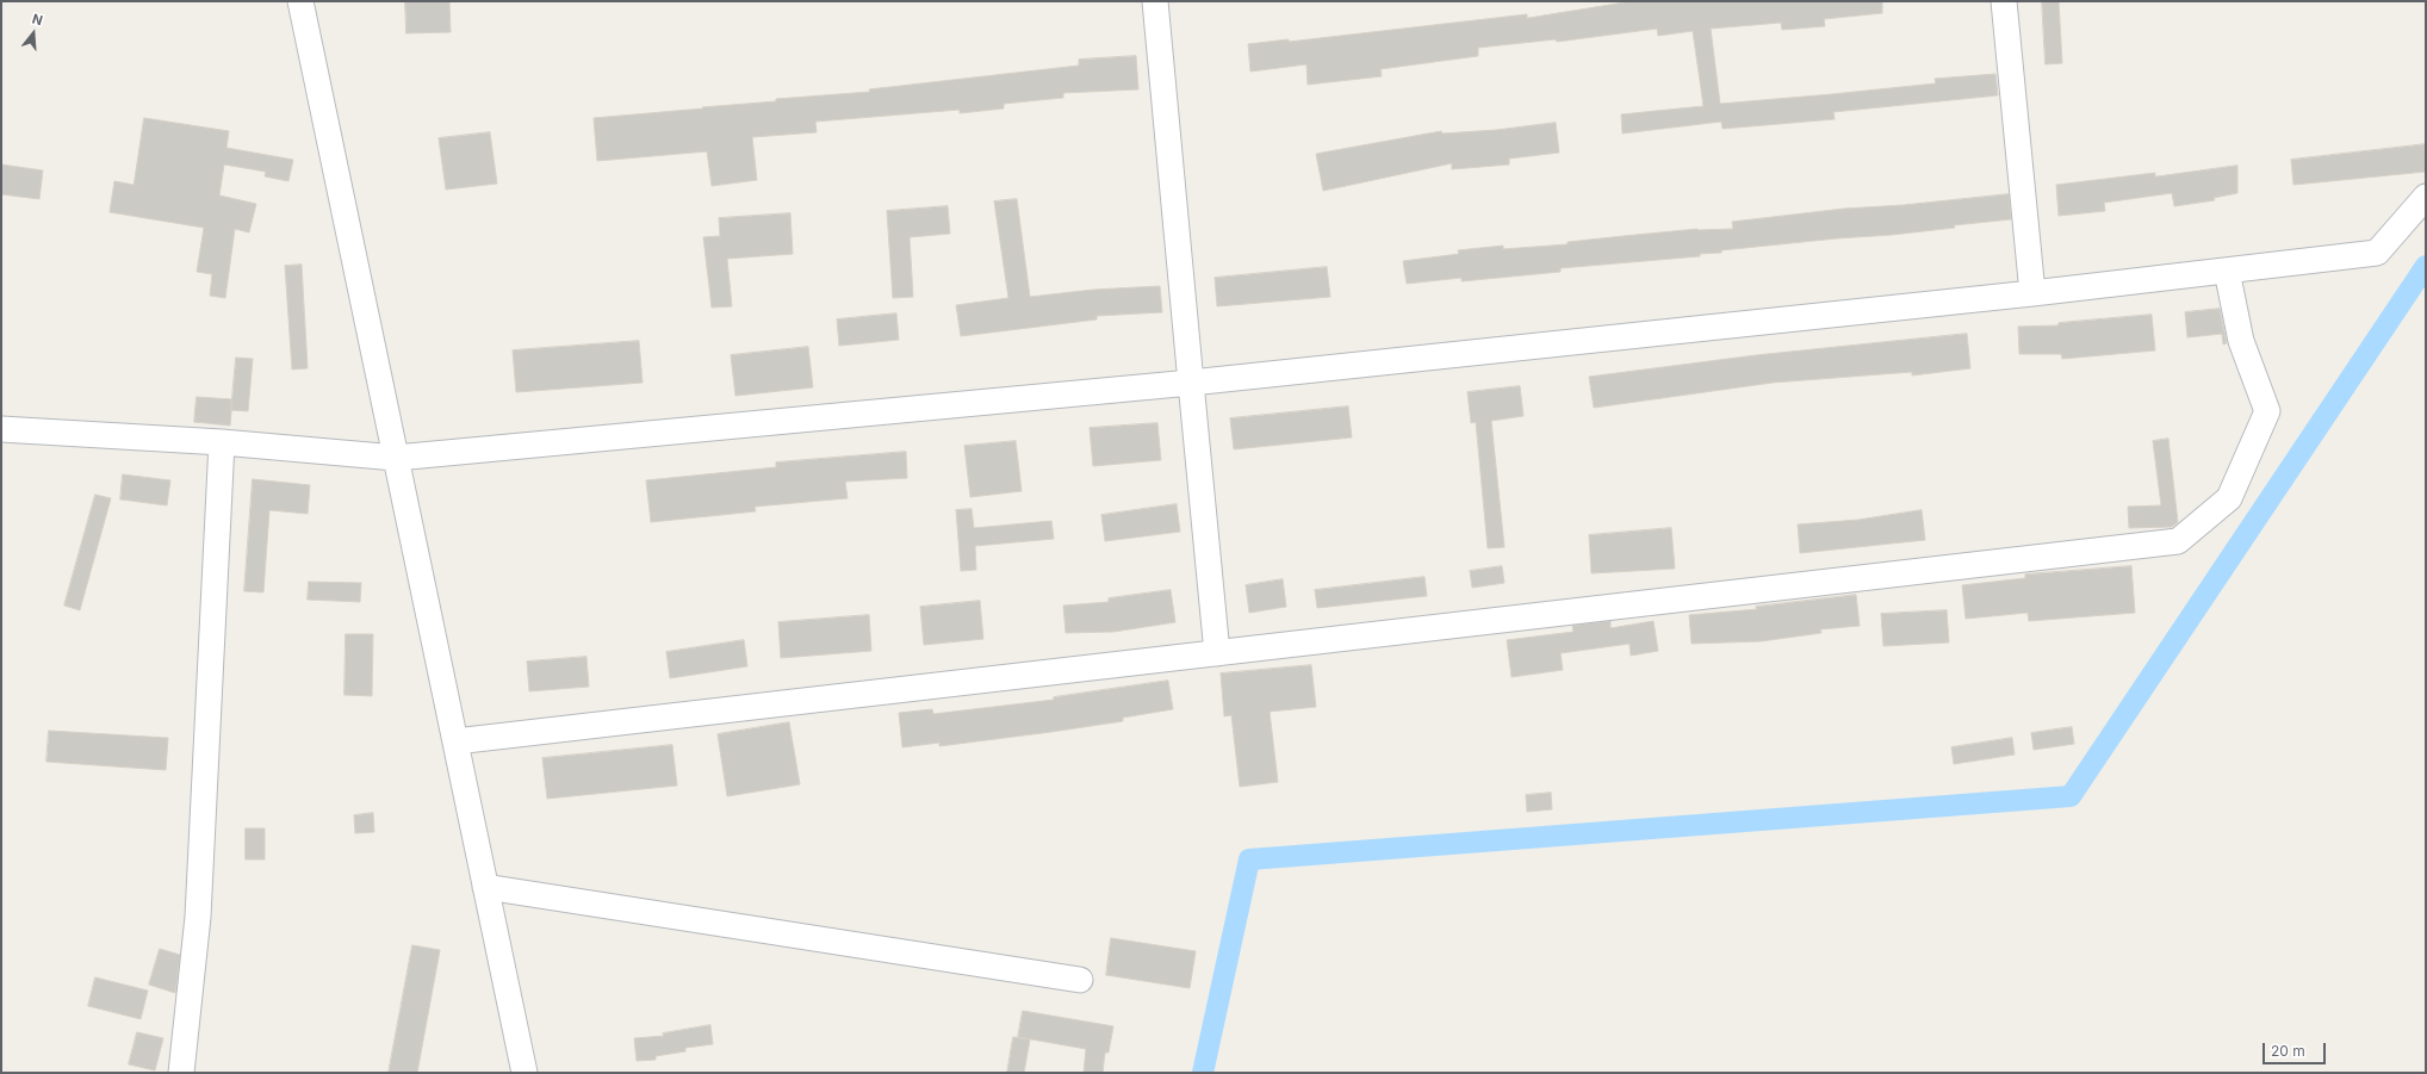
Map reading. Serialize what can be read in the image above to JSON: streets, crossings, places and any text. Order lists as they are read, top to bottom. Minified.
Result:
{"scale_bar":"20 m","north":"top"}
